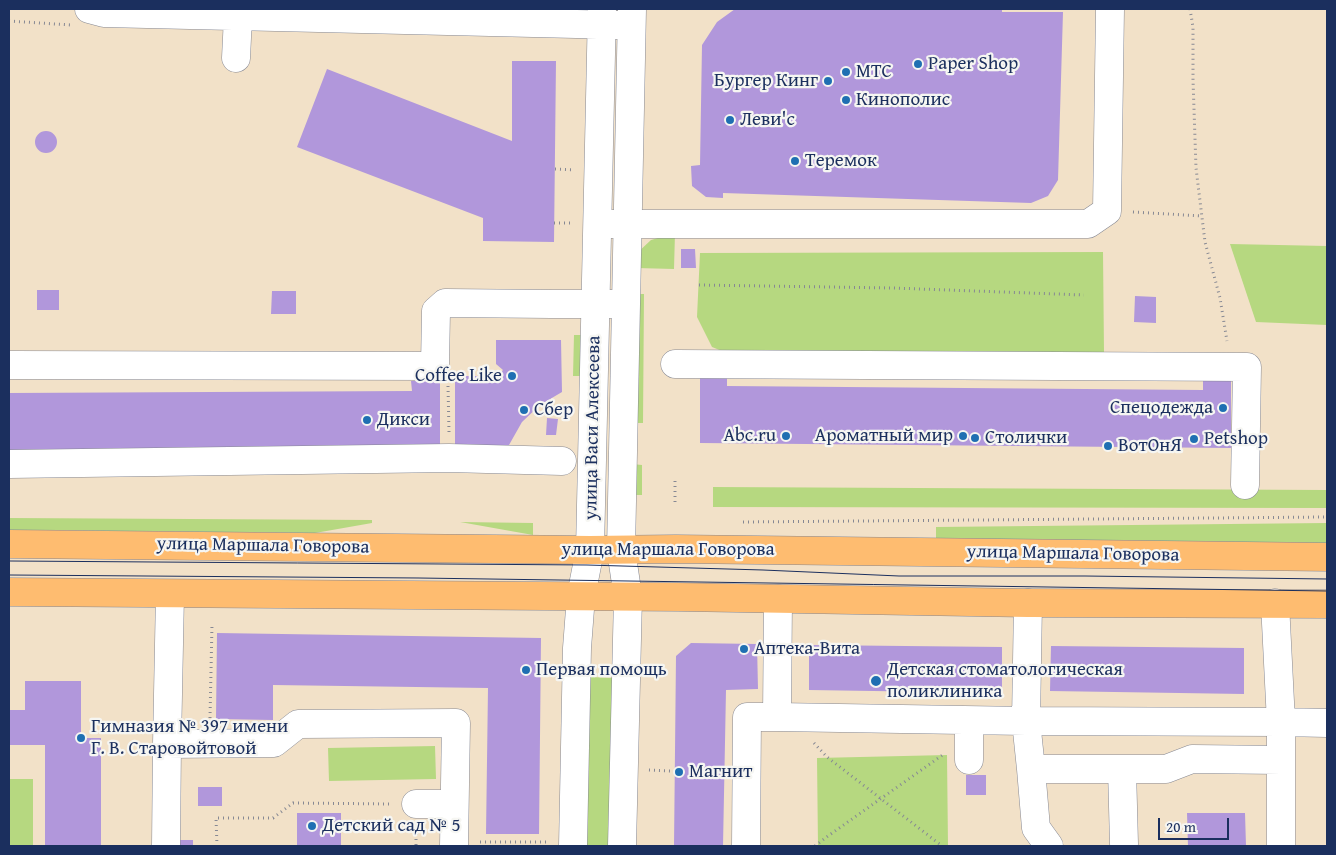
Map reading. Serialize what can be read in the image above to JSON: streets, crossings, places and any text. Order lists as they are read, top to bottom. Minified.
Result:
{"streets":{"main road":["улица Маршала Говорова"],"street":["улица Васи Алексеева"]},"crossings":[["улица Васи Алексеева","улица Маршала Говорова"]],"places":["Paper Shop","МТС","Бургер Кинг","Кинополис","Леви'с","Теремок","Coffee Like","Спецодежда","Сбер","Дикси","Abc.ru","Ароматный мир","Столички","Petshop","ВотОнЯ","Аптека-Вита","Первая помощь","Детская стоматологическая поликлиника","Гимназия № 397 имени Г. В. Старовойтовой","Магнит","Детский сад № 5"],"scale_bar":"20 m"}
